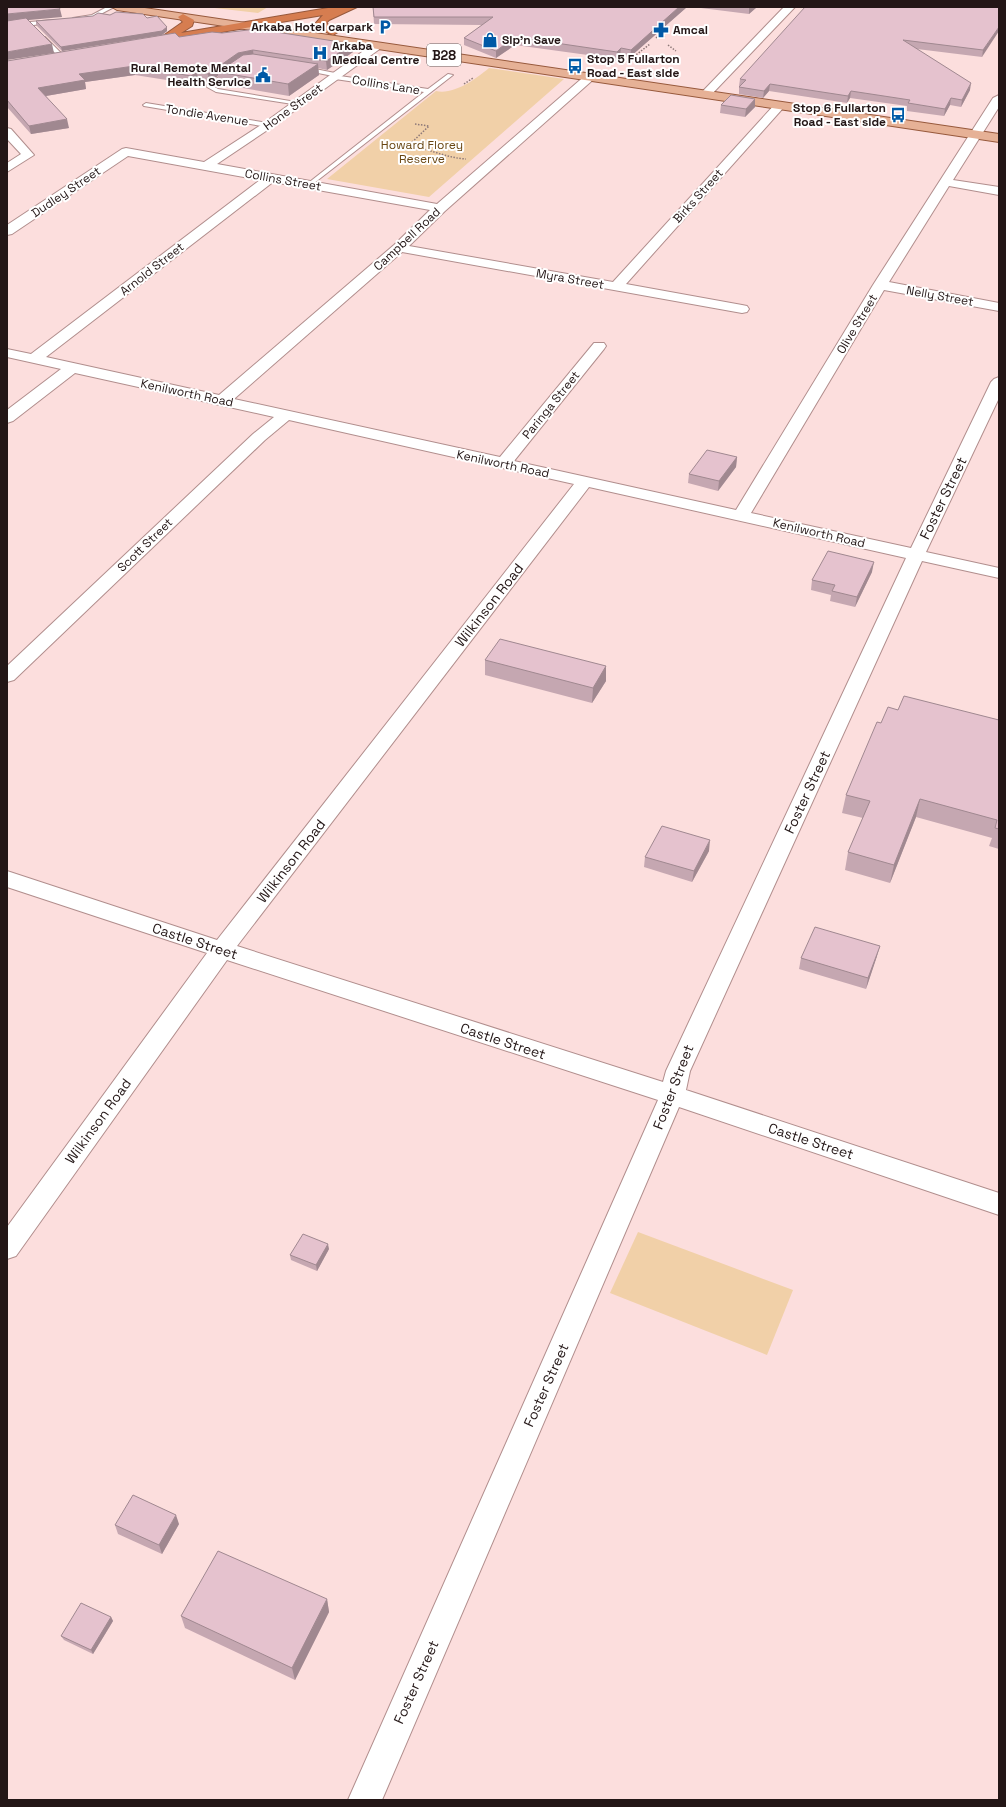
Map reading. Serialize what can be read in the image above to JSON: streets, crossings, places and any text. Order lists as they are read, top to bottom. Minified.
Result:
{"streets":{"main road":["B28"],"street":["Hone Street","Collins Street","Dudley Street","Birks Street","Campbell Road","Arnold Street","Myra Street","Nelly Street","Olive Street","Kenilworth Road","Paringa Street","Foster Street","Scott Street","Wilkinson Road","Castle Street"],"lane":["Collins Lane","Tondie Avenue"]},"crossings":[["B28","Hone Street"],["B28","Birks Street"],["B28","Campbell Road"],["B28","Olive Street"],["Collins Lane","Hone Street"],["Collins Lane","Collins Street"],["Hone Street","Tondie Avenue"],["Hone Street","Collins Street"],["Collins Street","Dudley Street"],["Collins Street","Campbell Road"],["Collins Street","Arnold Street"],["Birks Street","Myra Street"],["Campbell Road","Myra Street"],["Campbell Road","Kenilworth Road"],["Arnold Street","Kenilworth Road"],["Nelly Street","Olive Street"],["Olive Street","Kenilworth Road"],["Kenilworth Road","Paringa Street"],["Kenilworth Road","Foster Street"],["Kenilworth Road","Scott Street"],["Kenilworth Road","Wilkinson Road"],["Foster Street","Castle Street"],["Wilkinson Road","Castle Street"]],"parks":["Howard Florey Reserve"],"places":{"parking":["Arkaba Hotel carpark"],"pharmacy":["Amcal"],"shop":["Sip'n Save"],"hospital":["Arkaba Medical Centre"],"bus stop":["Stop 5 Fullarton Road - East side","Stop 6 Fullarton Road - East side"],"public building":["Rural Remote Mental Health Service"]}}
